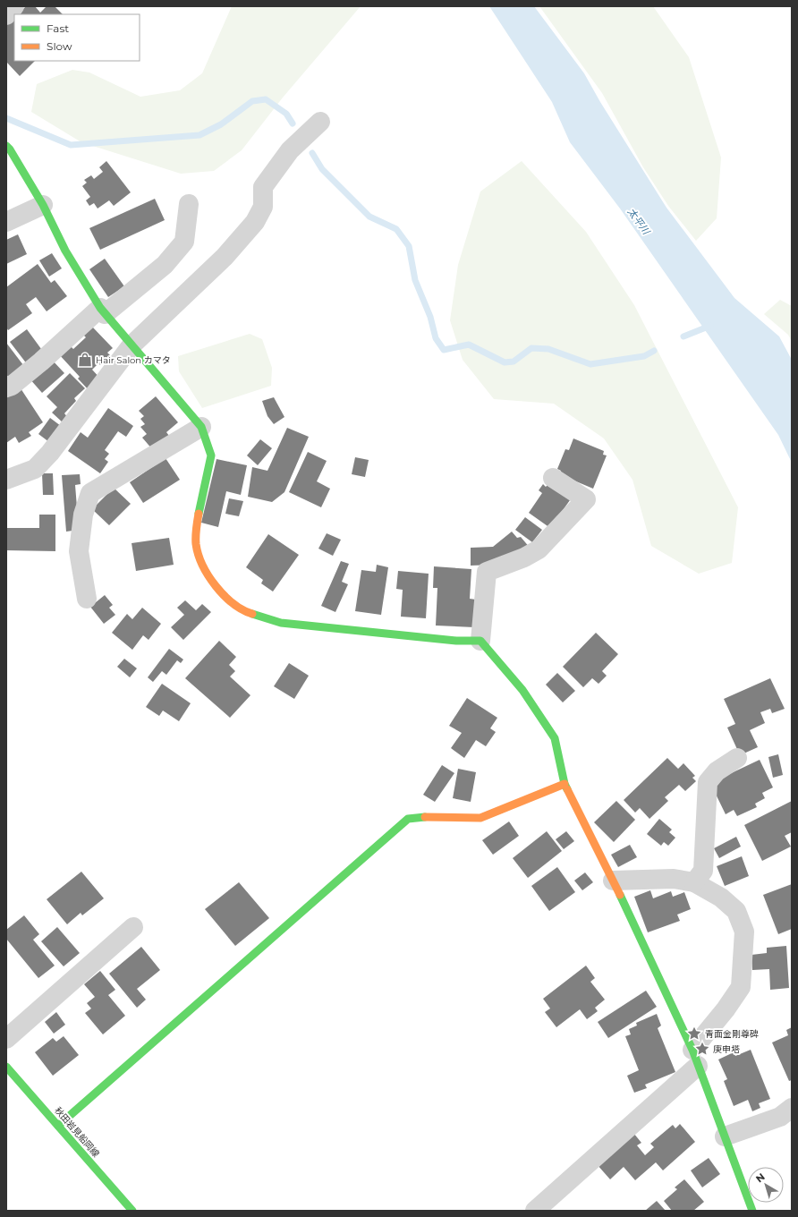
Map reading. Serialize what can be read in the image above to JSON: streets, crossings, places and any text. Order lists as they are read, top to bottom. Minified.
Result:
{"streets":{"street":["秋田岩見船岡線"]},"water":["太平川"],"places":{"shop":["Hair Salon カマタ"],"place":["青面金剛尊碑","庚申塔"]},"legend":["Fast","Slow"],"north":"top left"}
